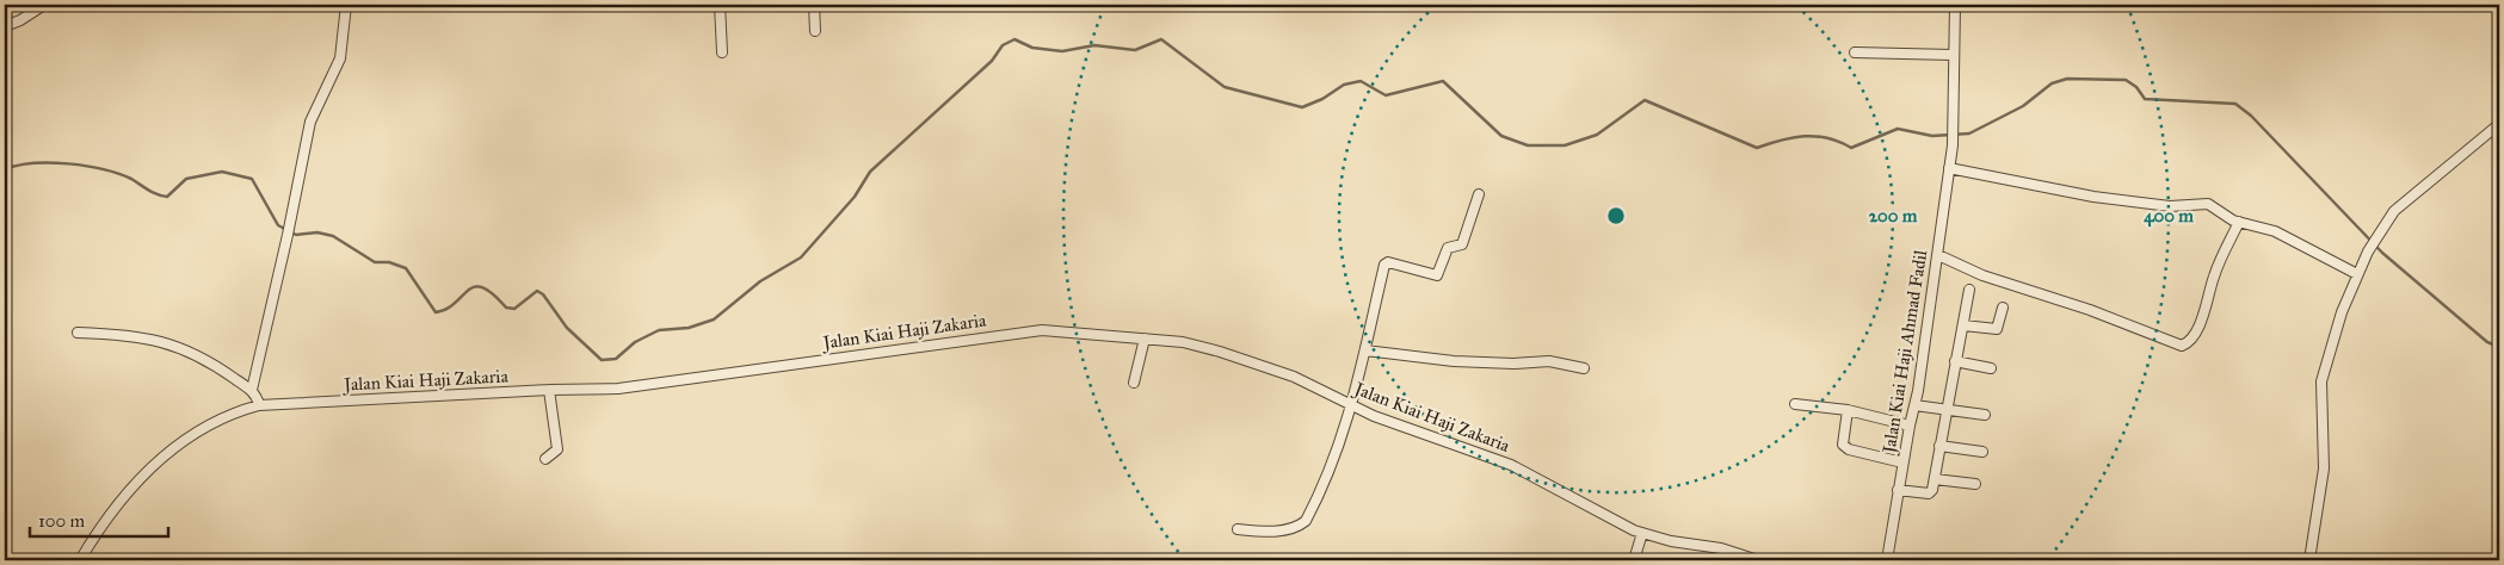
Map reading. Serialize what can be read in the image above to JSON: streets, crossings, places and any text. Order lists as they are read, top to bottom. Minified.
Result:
{"streets":{"street":["Jalan Kiai Haji Zakaria","Jalan Kiai Haji Ahmad Fadil"]},"scale_bar":"100 m","rings":["200 m","400 m"]}
